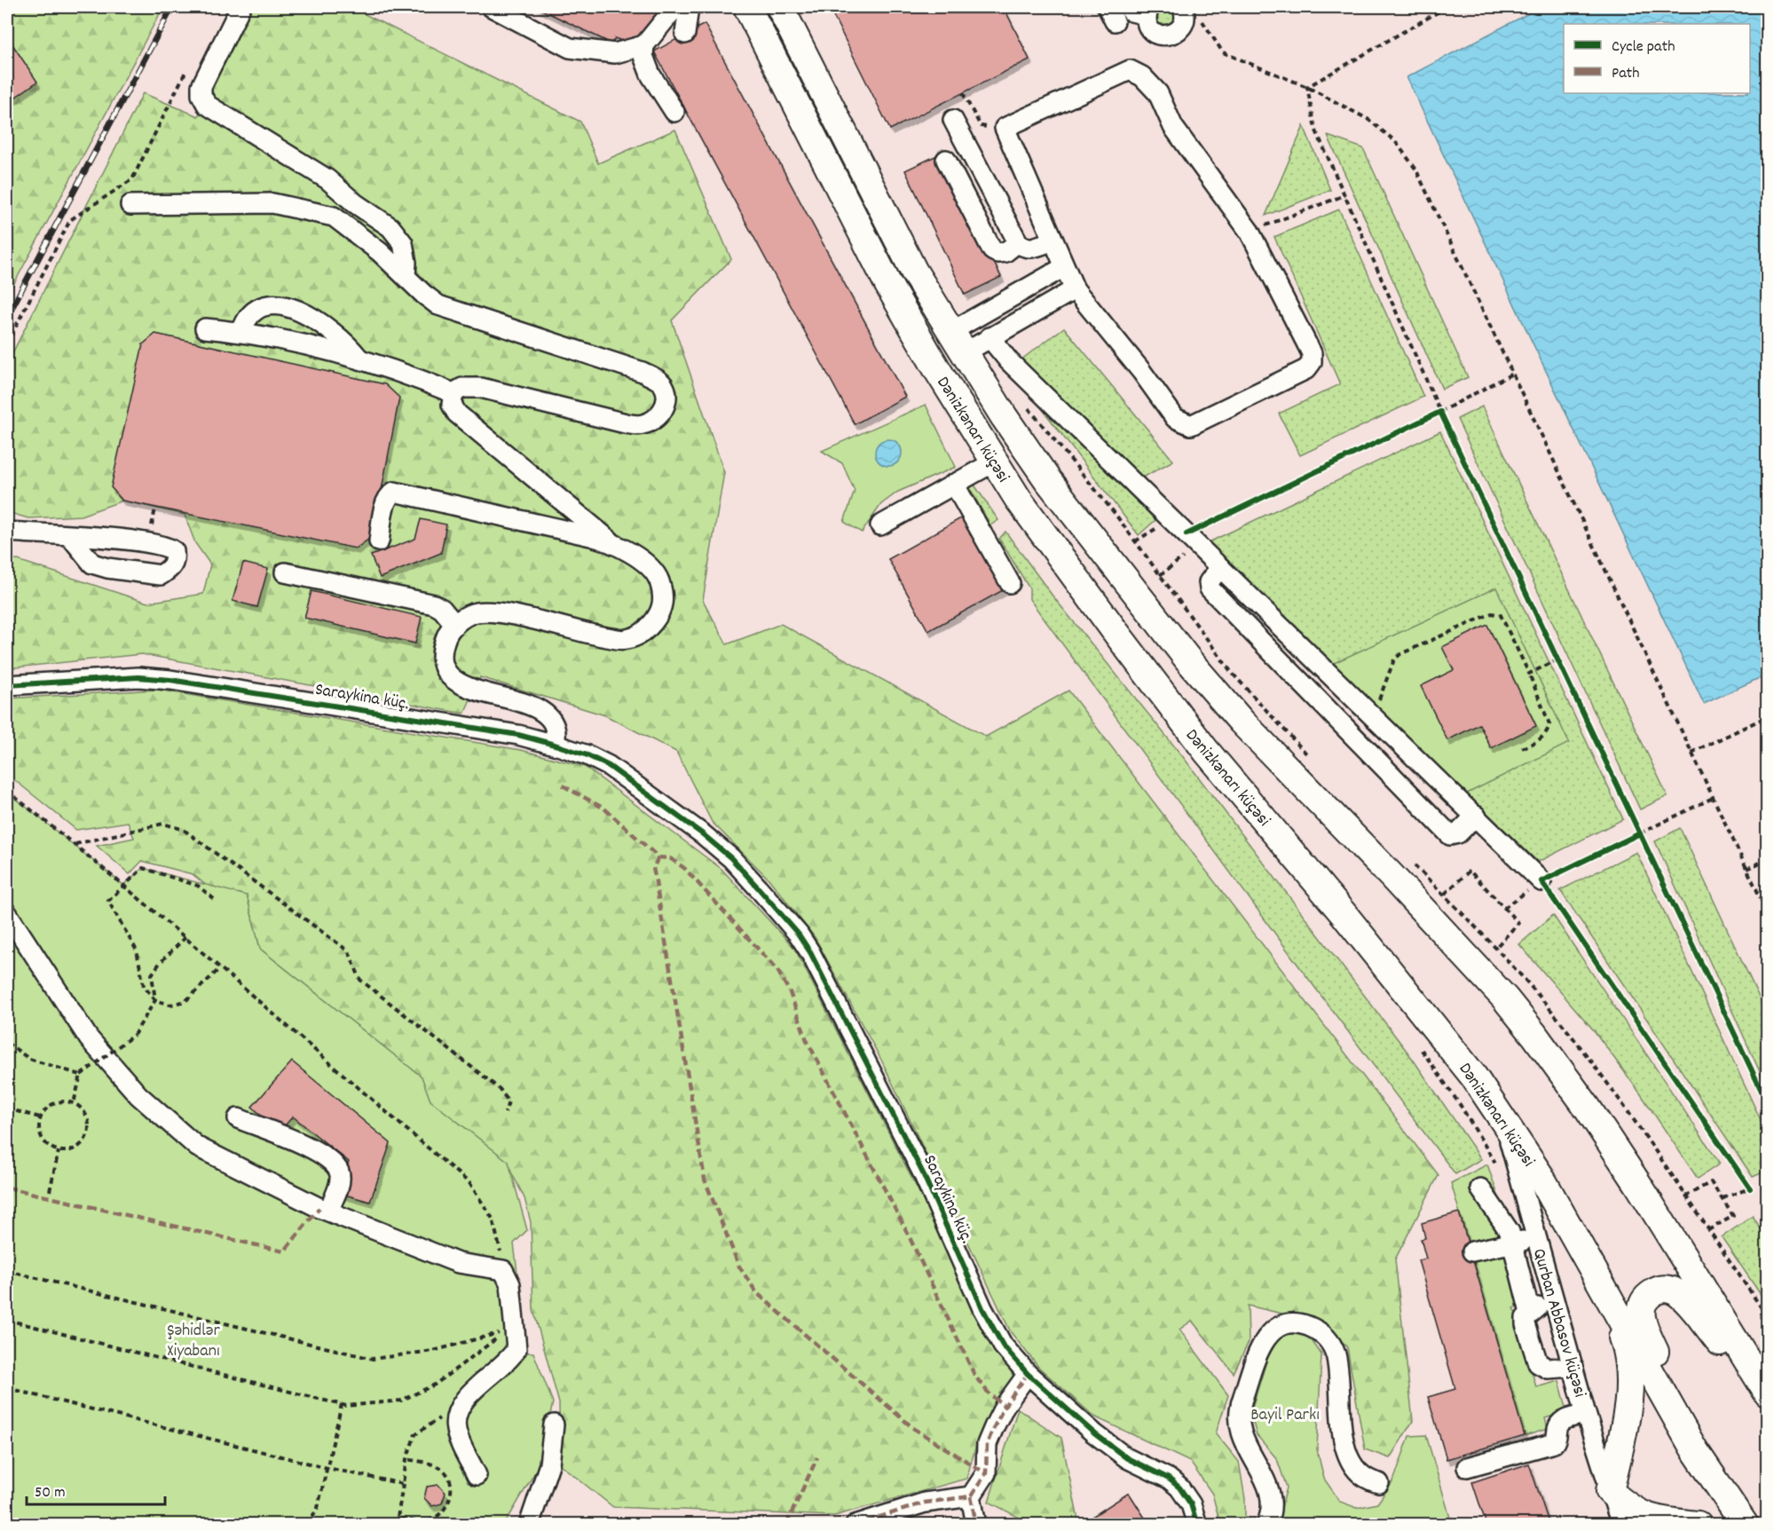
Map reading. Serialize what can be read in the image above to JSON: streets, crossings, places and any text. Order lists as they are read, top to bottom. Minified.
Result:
{"streets":{"highway":["Dənizkənarı küçəsi"],"street":["Saraykina küç.","Qurban Abbasov küçəsi"]},"crossings":[["Dənizkənarı küçəsi","Qurban Abbasov küçəsi"]],"parks":["Şəhidlər Xiyabanı","Bayil Parkı"],"legend":["Cycle path","Path"],"scale_bar":"50 m"}
